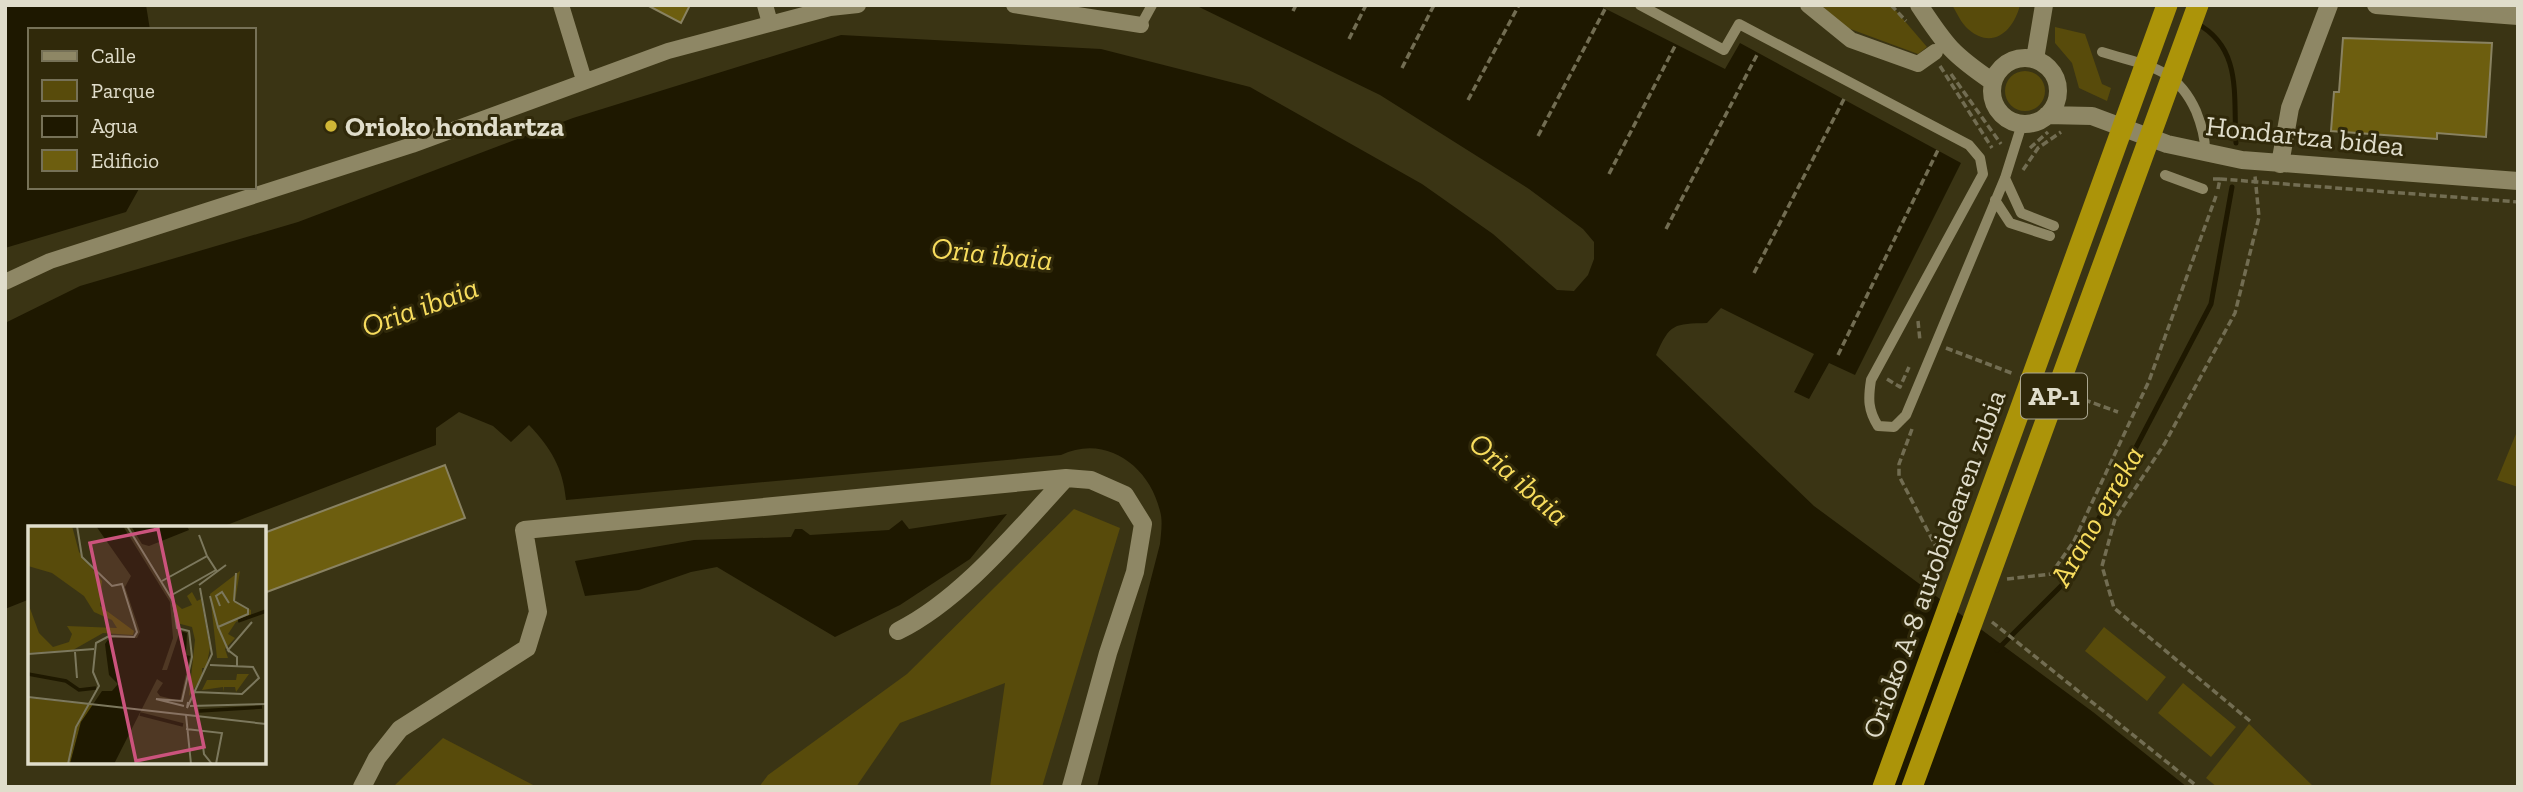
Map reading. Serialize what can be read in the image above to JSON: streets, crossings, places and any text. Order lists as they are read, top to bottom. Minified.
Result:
{"streets":{"highway":["AP-1","Orioko A-8 autobidearen zubia"],"street":["Hondartza bidea"]},"water":["Oria ibaia","Arano erreka"],"places":["Orioko hondartza"],"legend":["Calle","Parque","Agua","Edificio"]}
